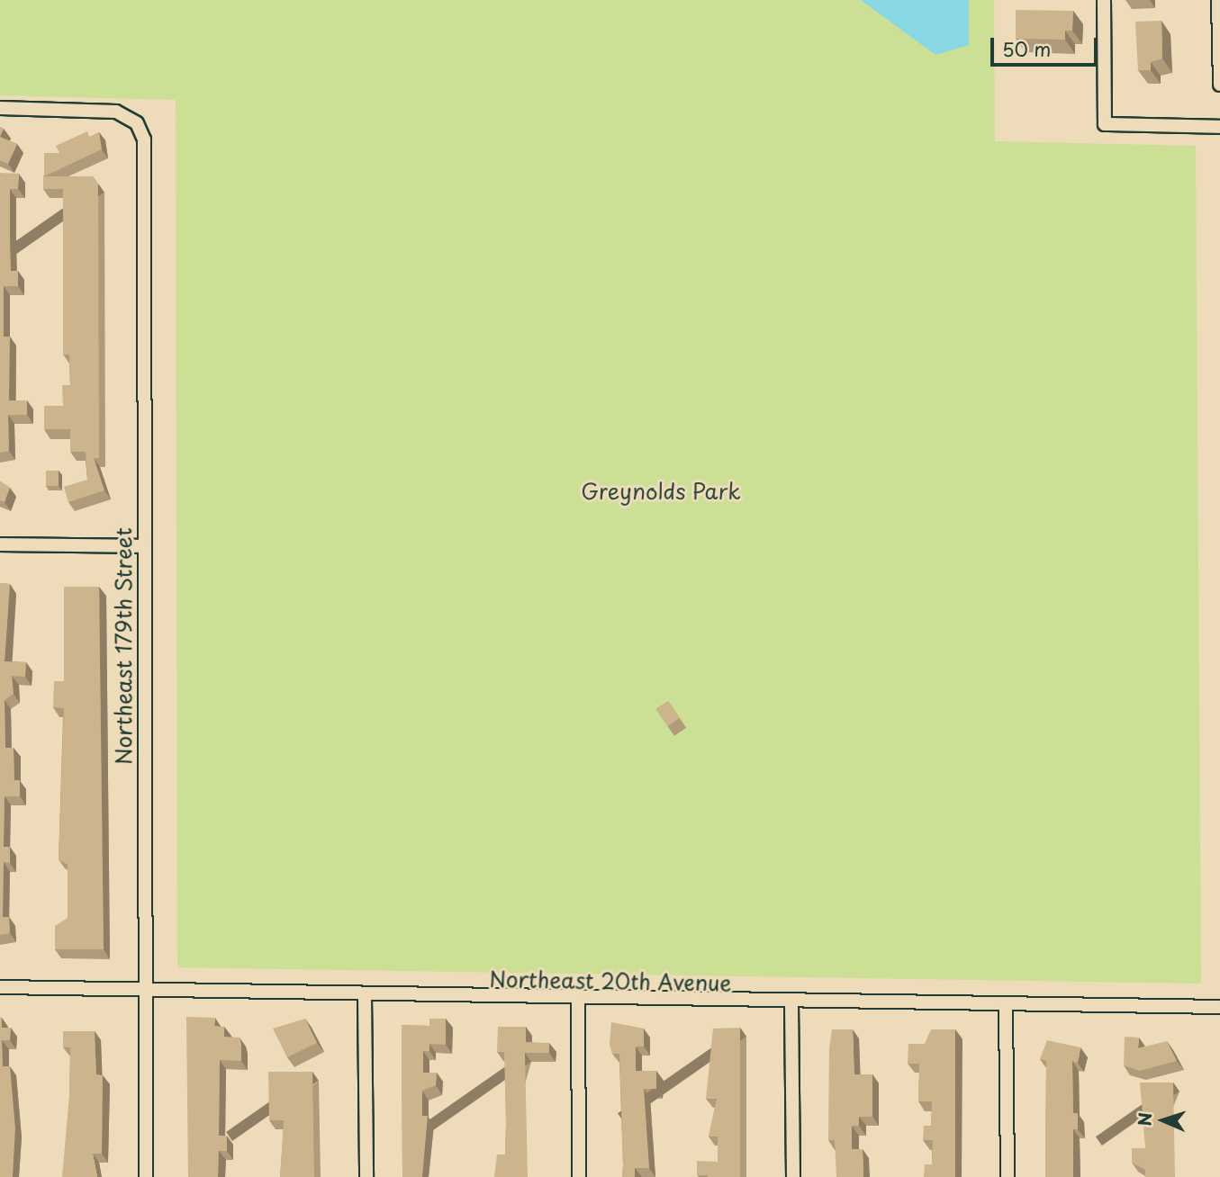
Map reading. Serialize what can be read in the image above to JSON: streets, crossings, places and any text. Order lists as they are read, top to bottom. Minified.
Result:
{"streets":{"street":["Northeast 179th Street","Northeast 20th Avenue"]},"crossings":[["Northeast 179th Street","Northeast 20th Avenue"]],"parks":["Greynolds Park"],"scale_bar":"50 m","north":"left"}
